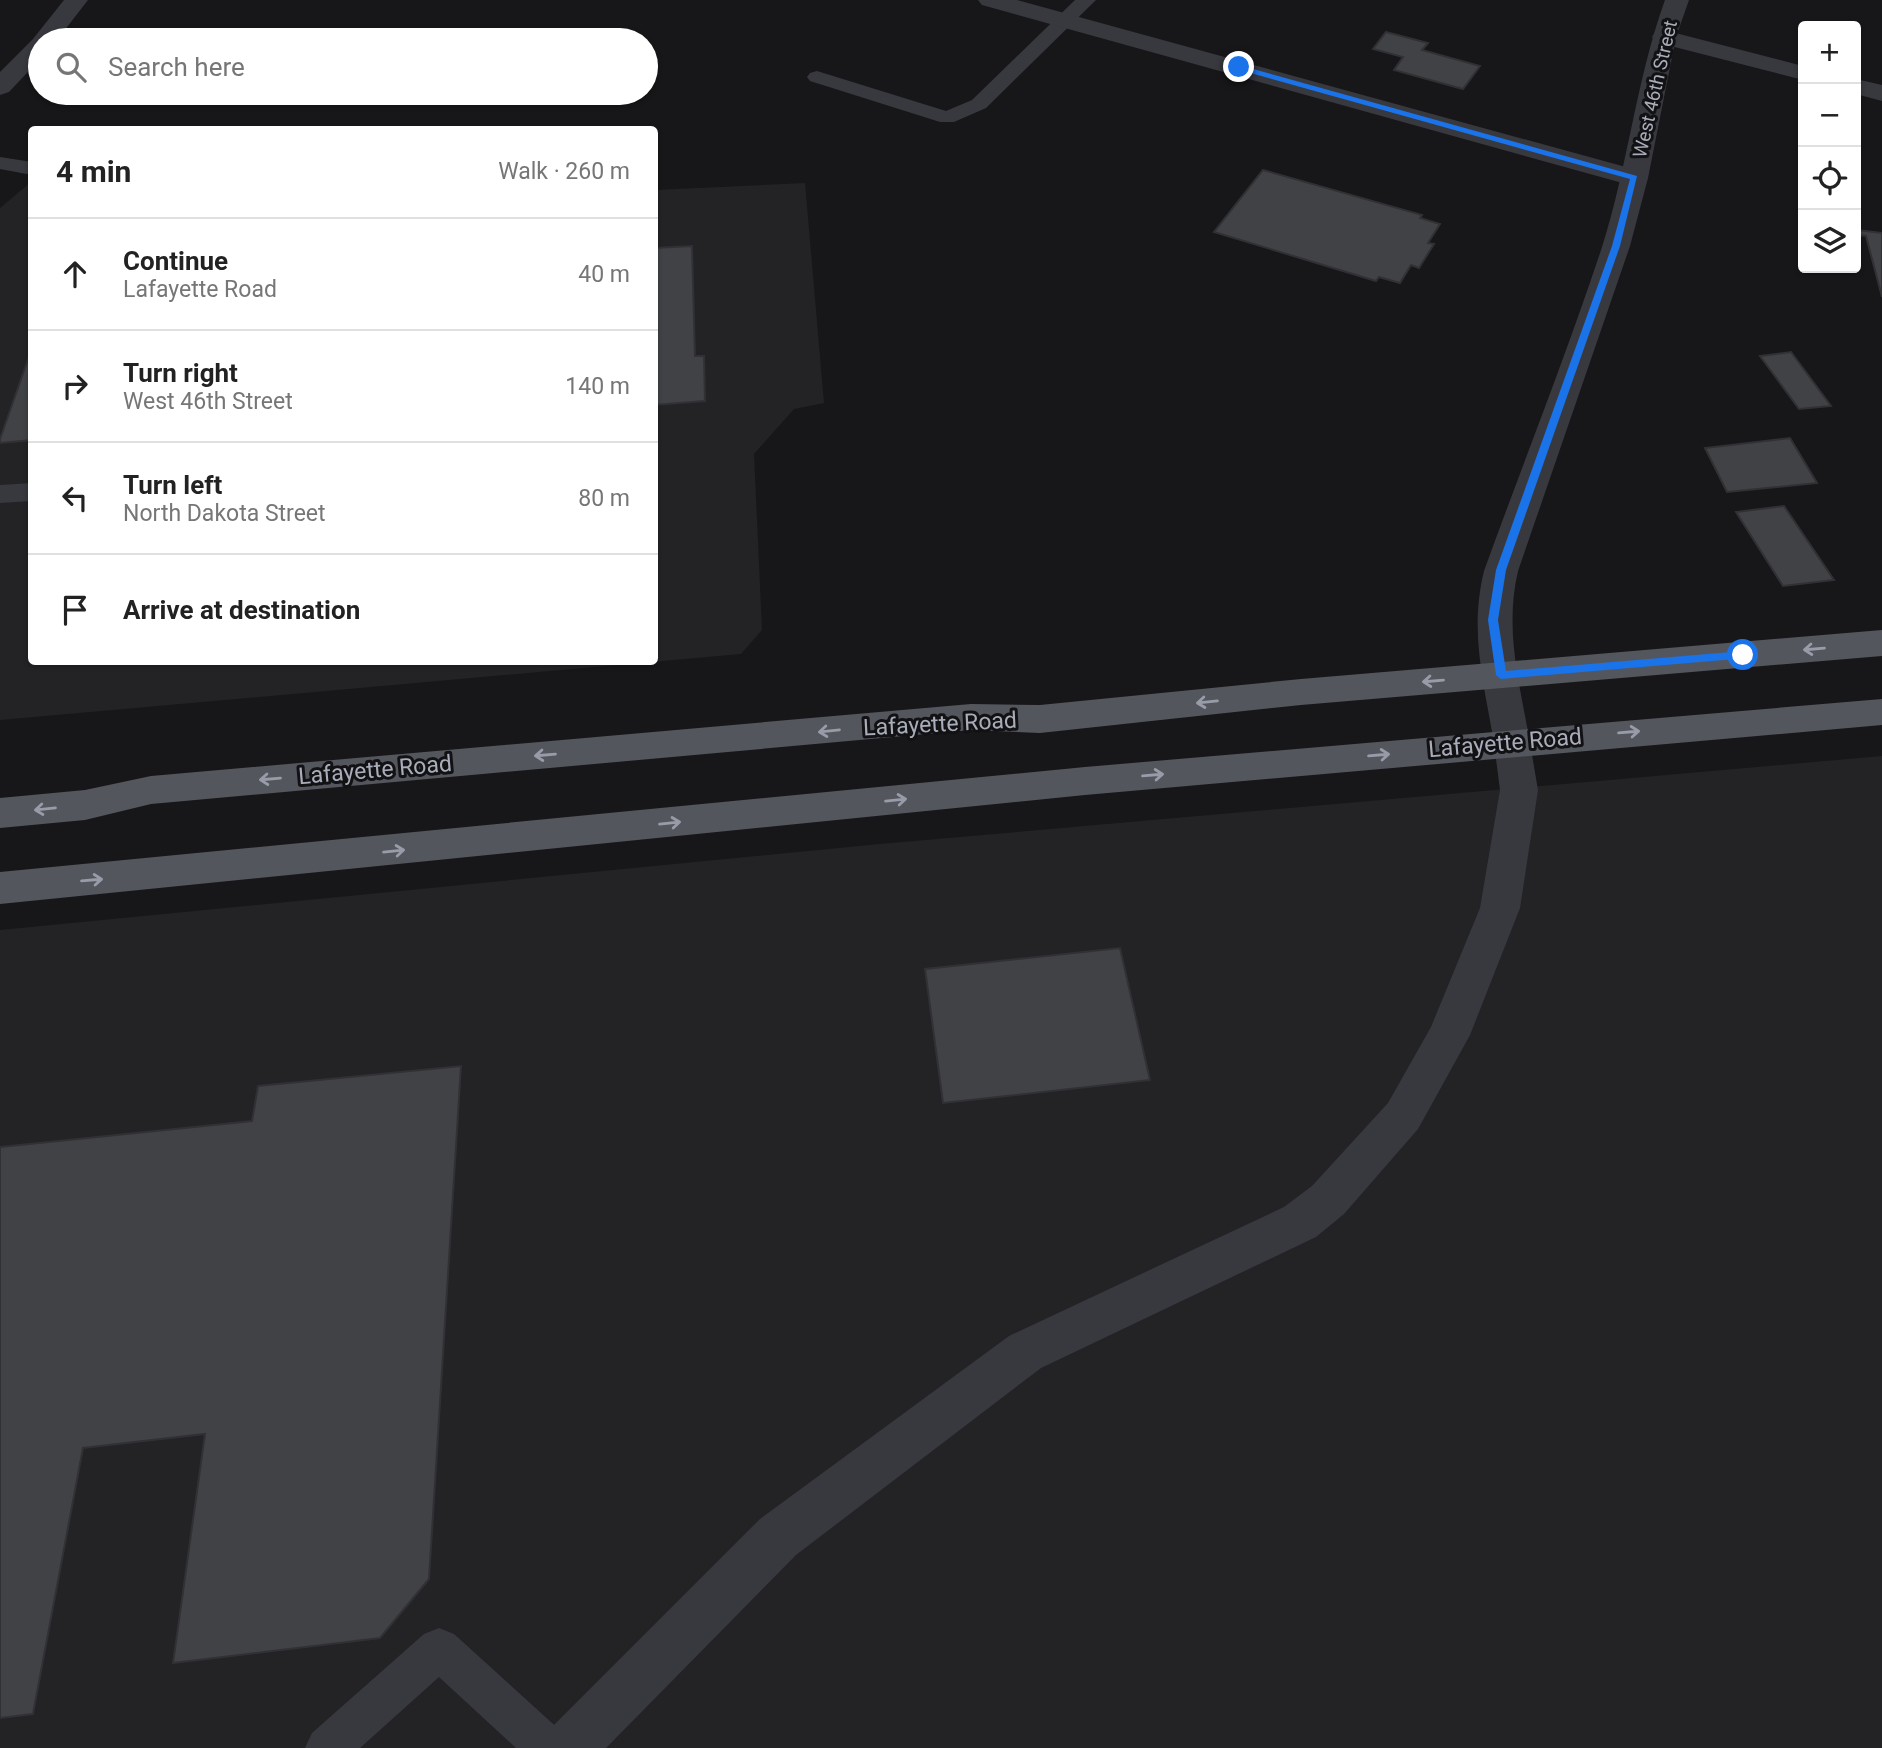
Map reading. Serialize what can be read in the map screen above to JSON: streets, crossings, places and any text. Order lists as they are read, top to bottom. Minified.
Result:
{"streets":{"main road":["Lafayette Road"],"street":["West 46th Street"]},"crossings":[["West 46th Street","Lafayette Road"]],"page":{"map_buttons":["+","−"],"search":"Search here","heading":["4 min","Walk · 260 m"],"list":[["Continue","Lafayette Road","40 m"],["Turn right","West 46th Street","140 m"],["Turn left","North Dakota Street","80 m"],"Arrive at destination"]}}
